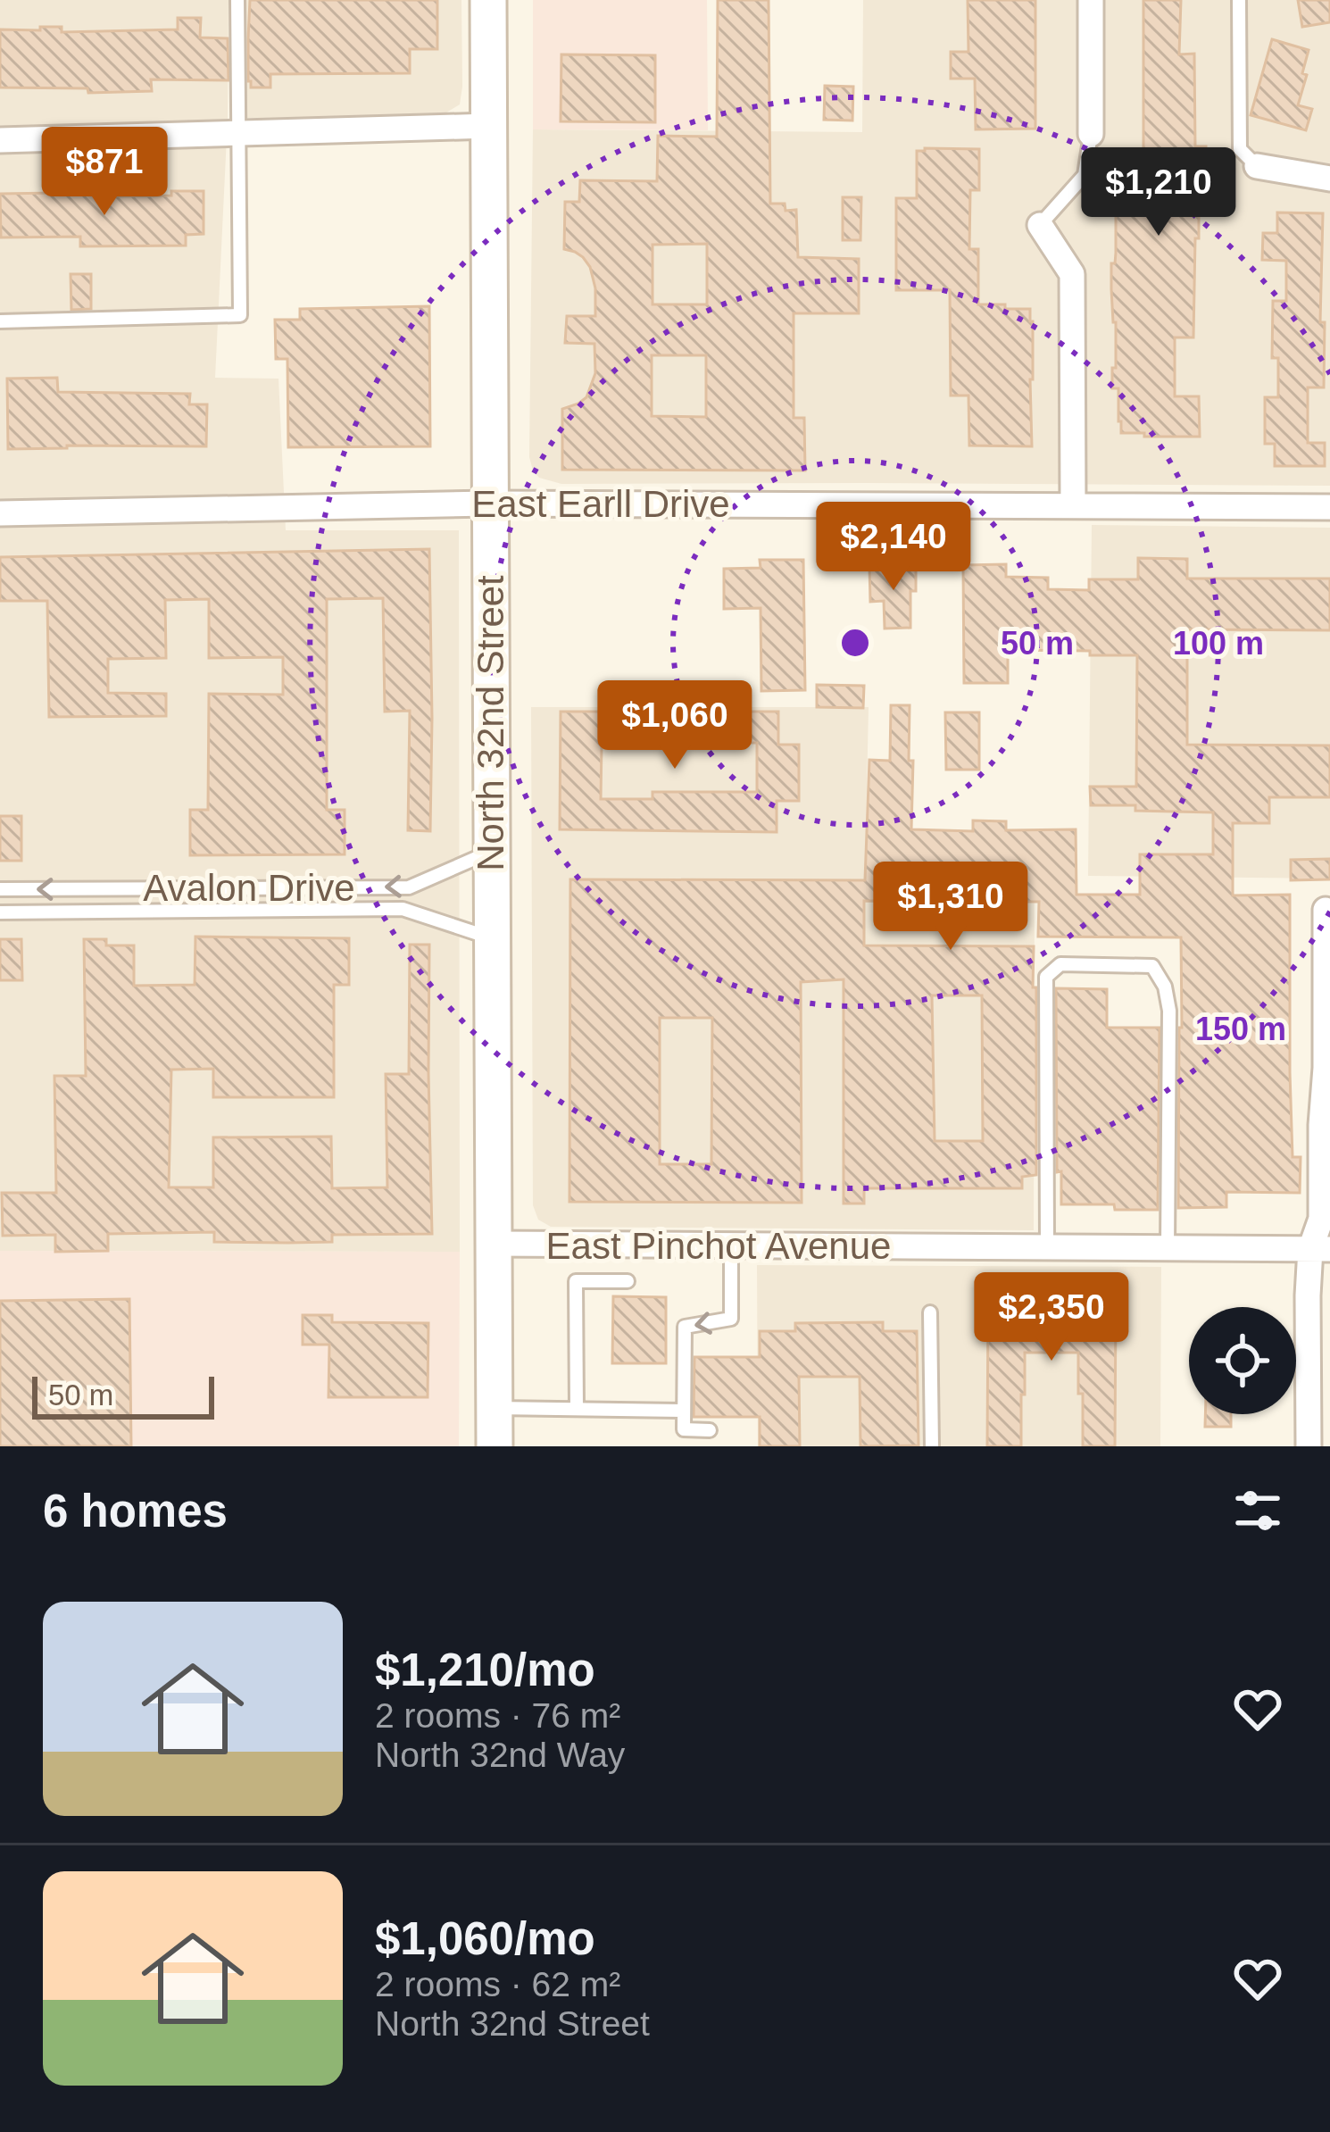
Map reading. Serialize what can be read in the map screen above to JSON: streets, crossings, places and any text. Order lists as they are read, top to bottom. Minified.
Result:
{"streets":{"main road":["North 32nd Street"],"street":["East Earll Drive","East Pinchot Avenue"],"lane":["Avalon Drive"]},"crossings":[["East Earll Drive","North 32nd Street"],["North 32nd Street","Avalon Drive"],["North 32nd Street","East Pinchot Avenue"]],"scale_bar":"50 m","page":{"price":["$871","$1,210","$2,140","$1,060","$1,310","$2,350"],"scale":"50 m","heading":"6 homes","list":[{"name":"$1,210/mo","note":"2 rooms · 76 m² · North 32nd Way"},{"name":"$1,060/mo","note":"2 rooms · 62 m² · North 32nd Street"}]},"rings":["50 m","100 m","150 m"]}
